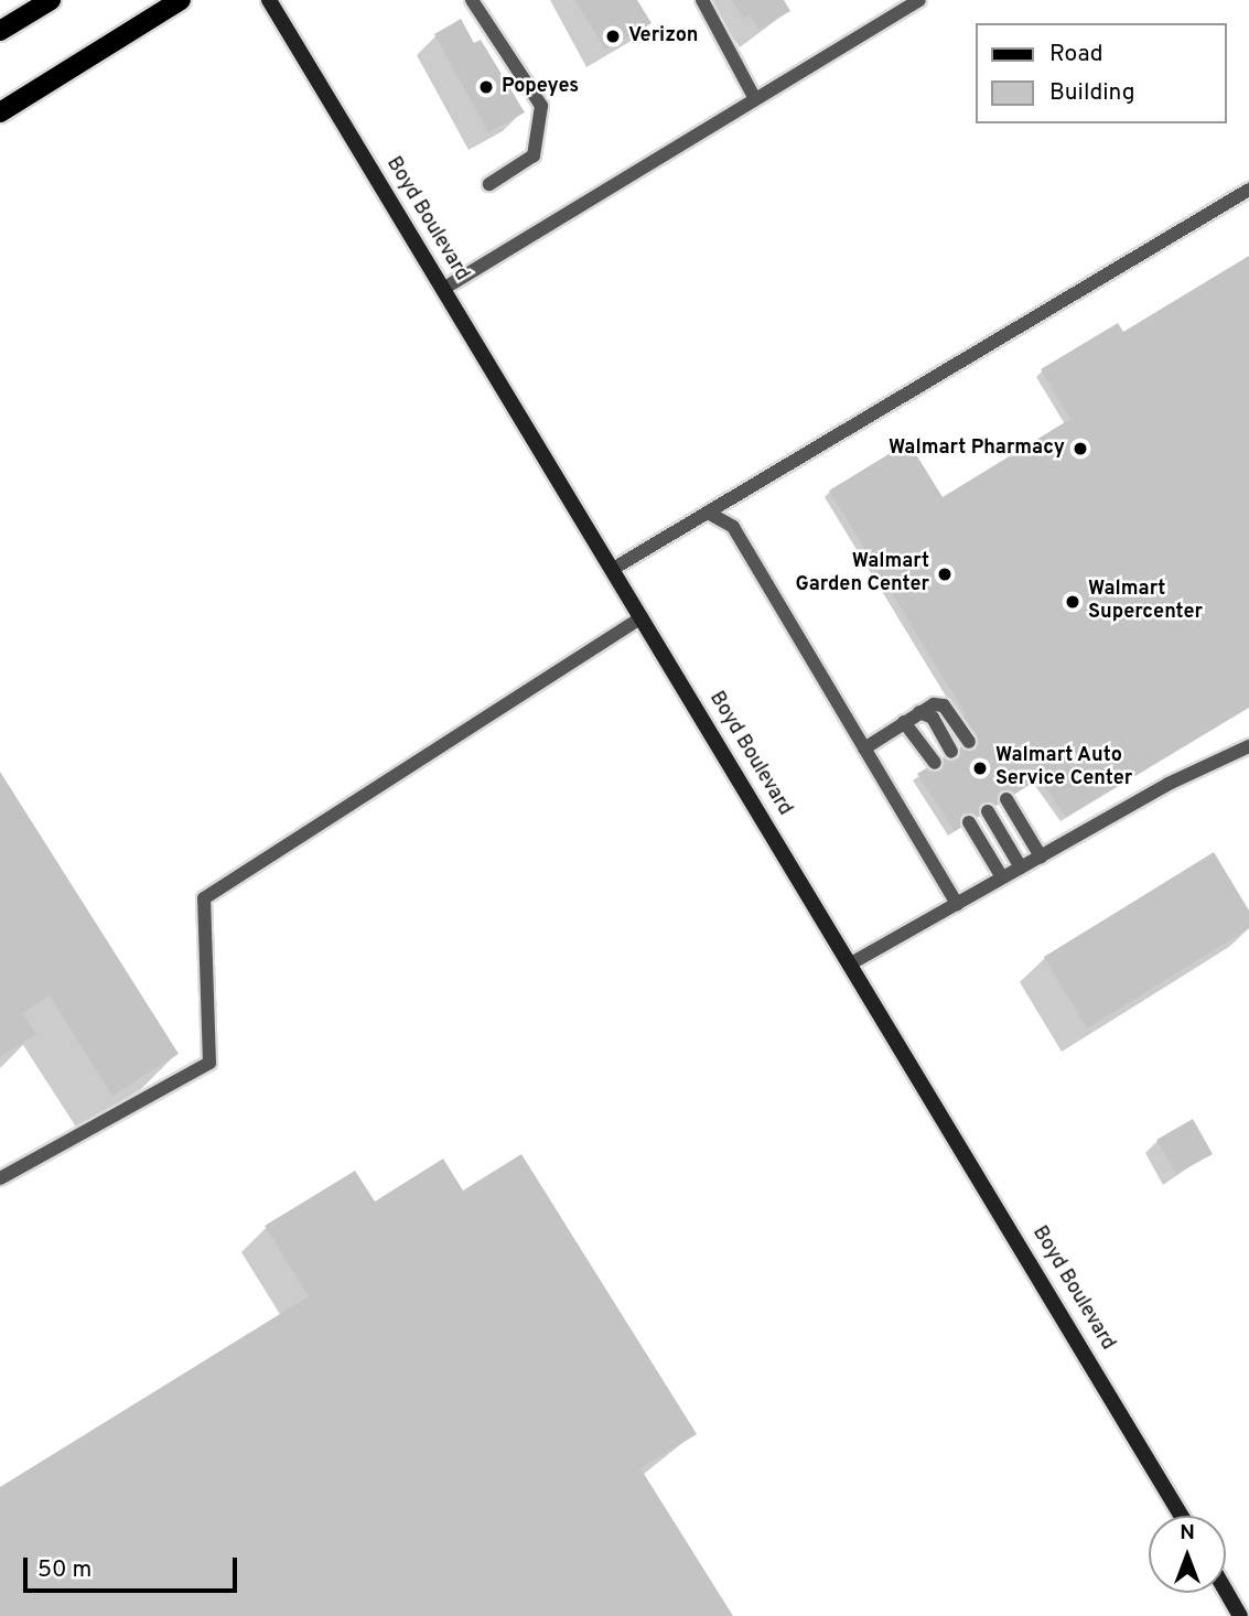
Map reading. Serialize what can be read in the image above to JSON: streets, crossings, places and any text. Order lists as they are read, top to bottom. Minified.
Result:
{"streets":{"street":["Boyd Boulevard"]},"places":["Verizon","Popeyes","Walmart Pharmacy","Walmart Garden Center","Walmart Supercenter","Walmart Auto Service Center"],"legend":["Road","Building"],"scale_bar":"50 m","north":"top"}
